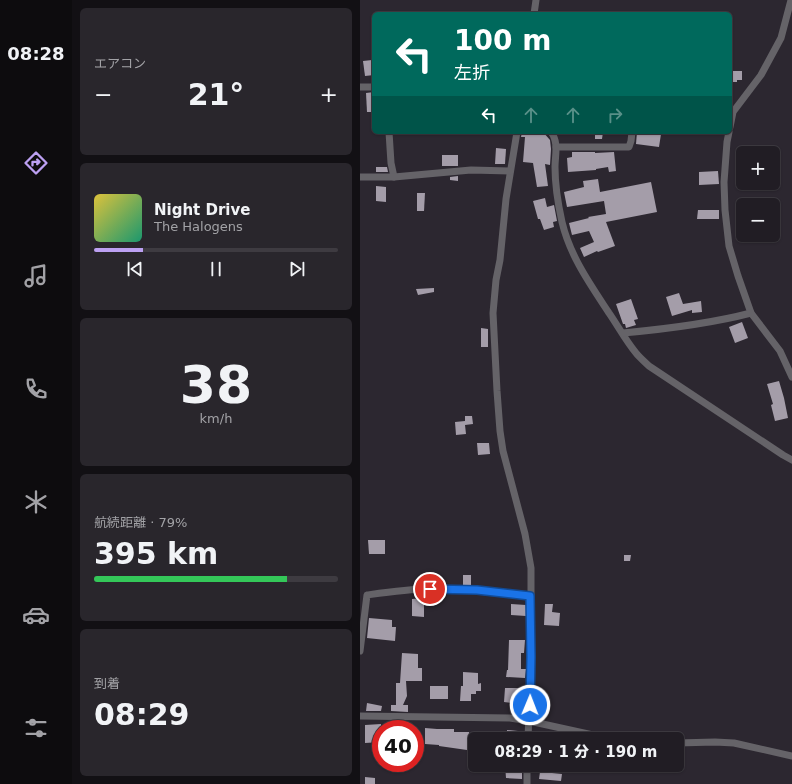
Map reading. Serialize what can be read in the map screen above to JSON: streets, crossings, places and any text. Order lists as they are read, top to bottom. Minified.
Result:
{"page":{"tabs":"08:28","tile":["エアコン",["38","km/h"],["航続距離 · 79%","395 km"],["到着","08:29"]],"turn":["100 m","左折"],"heat":["−","21°","+"],"map_buttons":["+","−"],"song":["Night Drive","The Halogens"],"limit":"40","trip":"08:29 · 1 分 · 190 m"}}
